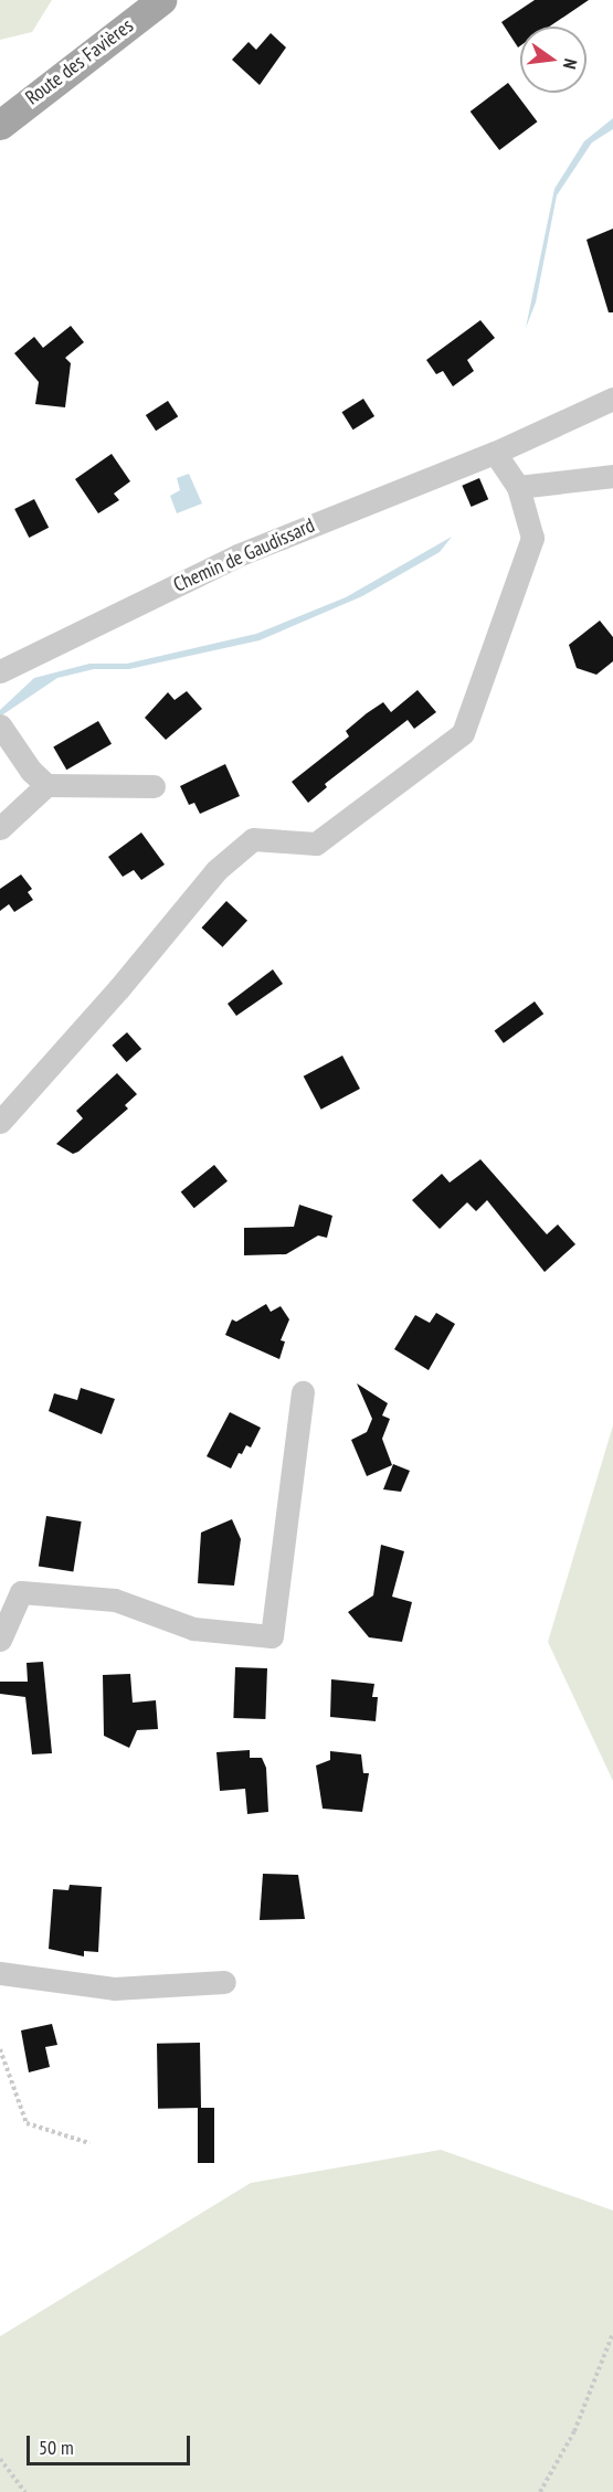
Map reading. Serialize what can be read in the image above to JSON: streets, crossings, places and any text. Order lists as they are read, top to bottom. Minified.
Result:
{"streets":{"main road":["Route des Favières"],"street":["Chemin de Gaudissard"]},"scale_bar":"50 m","north":"right"}
